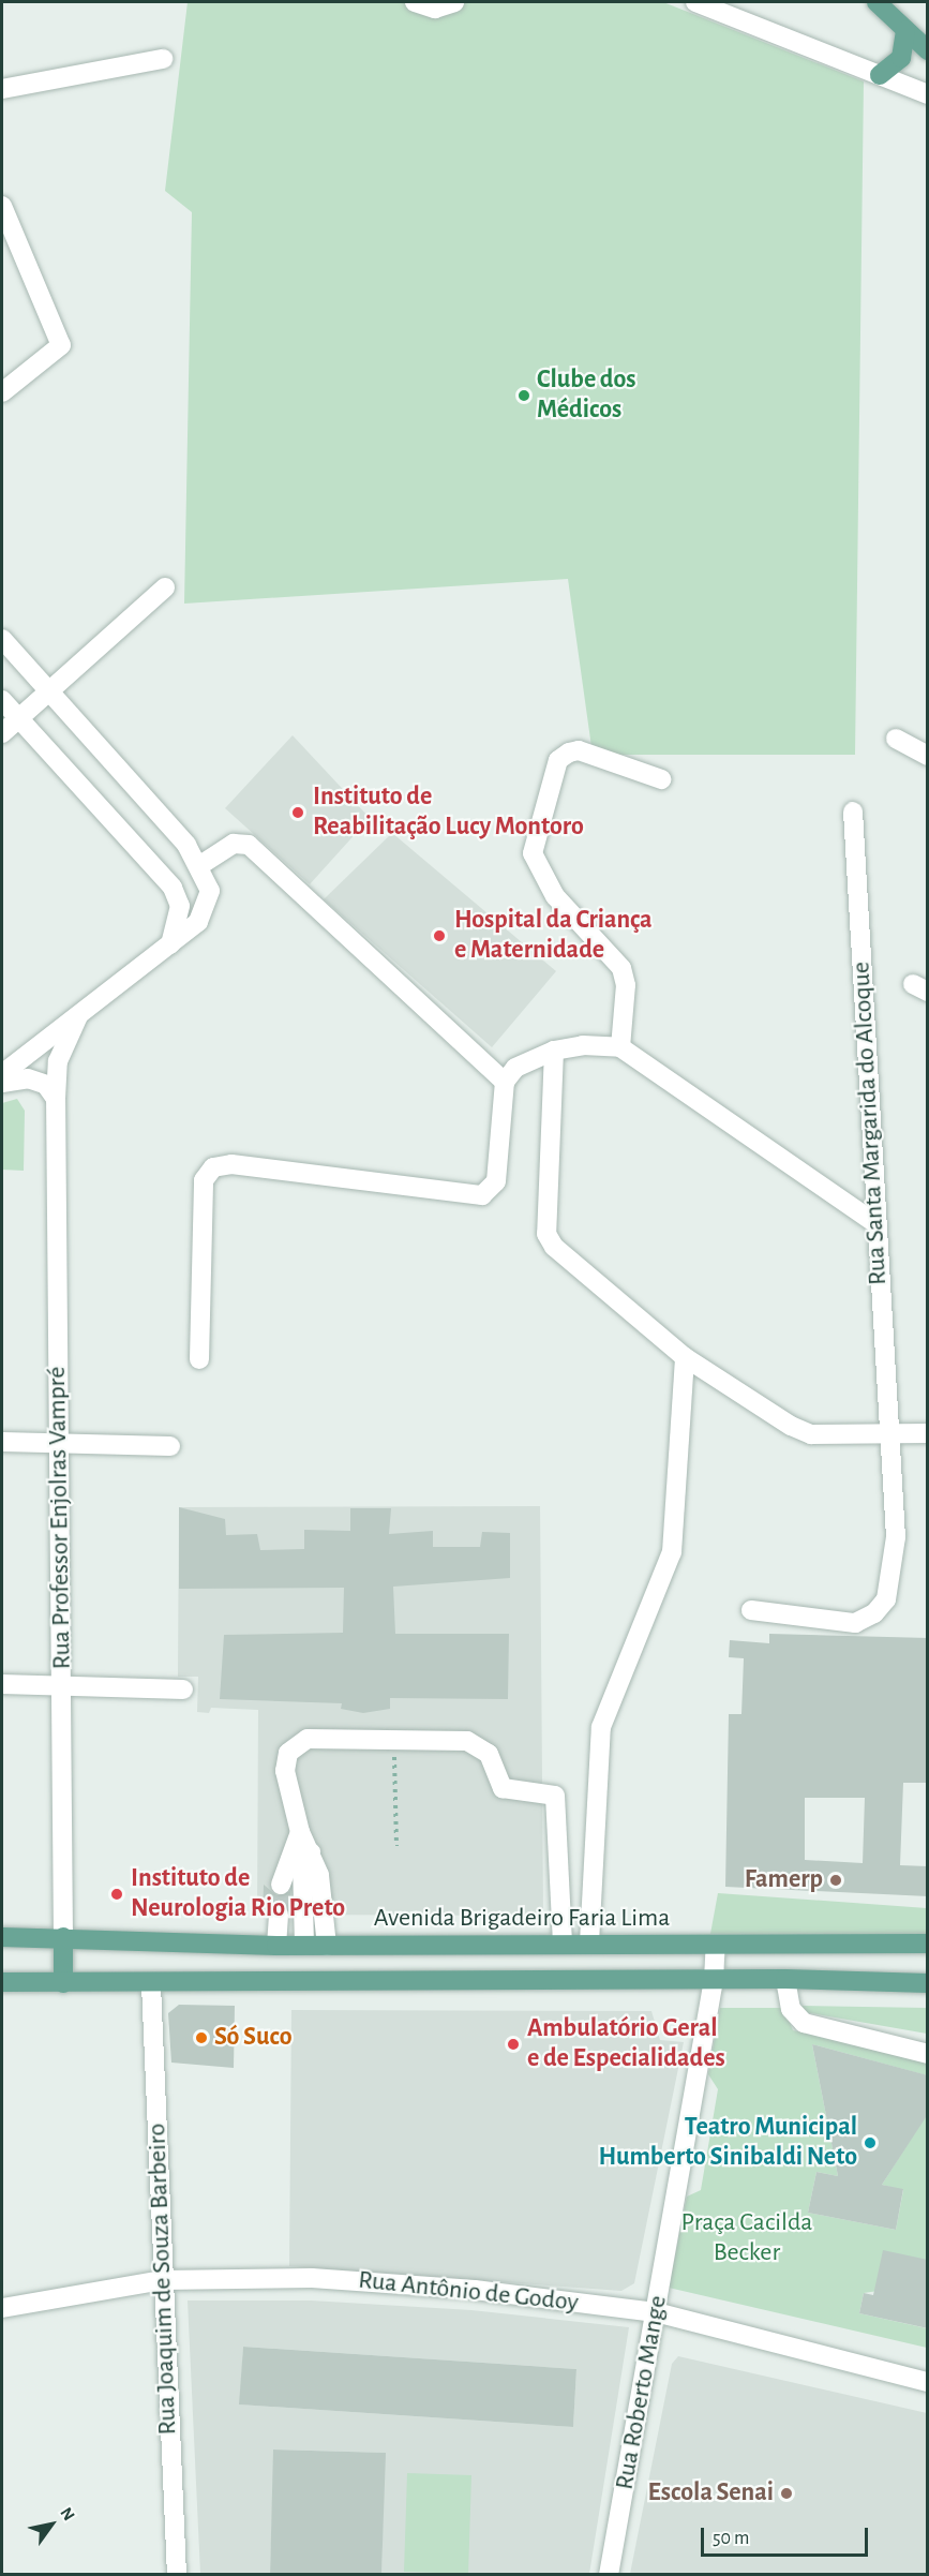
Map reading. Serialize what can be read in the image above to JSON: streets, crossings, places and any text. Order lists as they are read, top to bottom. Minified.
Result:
{"streets":{"main road":["Avenida Brigadeiro Faria Lima"],"street":["Rua Santa Margarida do Alcoque","Rua Professor Enjolras Vampré","Rua Joaquim de Souza Barbeiro","Rua Antônio de Godoy","Rua Roberto Mange"]},"crossings":[["Rua Professor Enjolras Vampré","Avenida Brigadeiro Faria Lima"],["Avenida Brigadeiro Faria Lima","Rua Roberto Mange"],["Rua Joaquim de Souza Barbeiro","Rua Antônio de Godoy"],["Rua Antônio de Godoy","Rua Roberto Mange"]],"parks":["Praça Cacilda Becker"],"places":["Clube dos Médicos","Instituto de Reabilitação Lucy Montoro","Hospital da Criança e Maternidade","Famerp","Instituto de Neurologia Rio Preto","Só Suco","Ambulatório Geral e de Especialidades","Teatro Municipal Humberto Sinibaldi Neto","Escola Senai"],"scale_bar":"50 m","north":"top right"}
